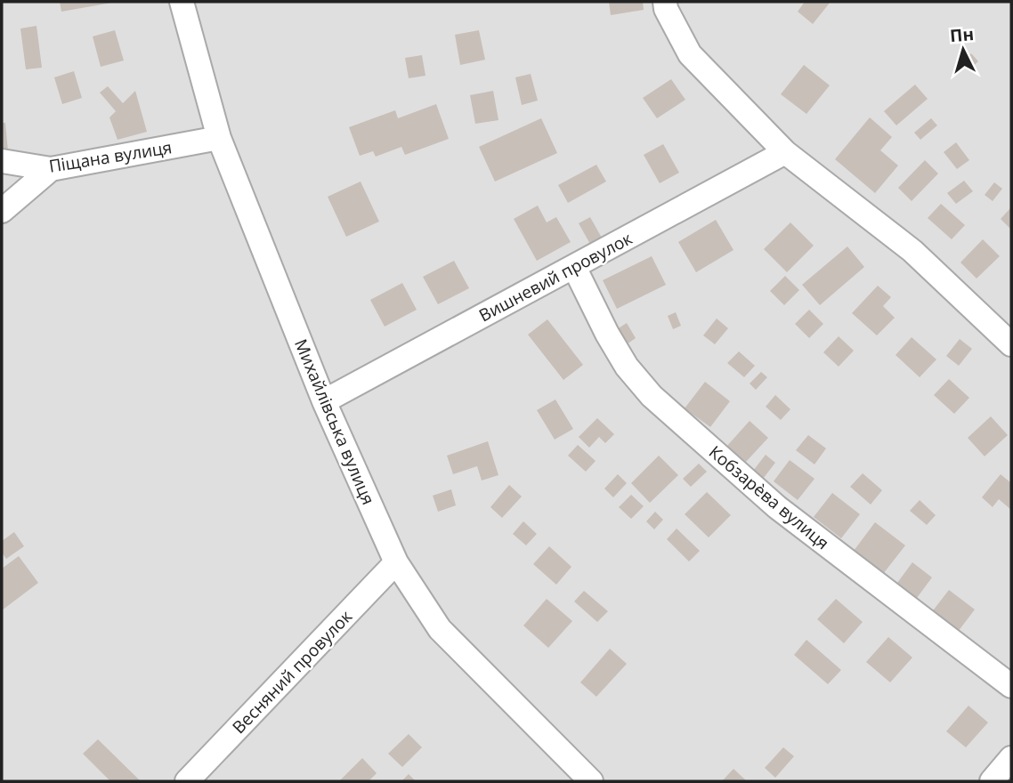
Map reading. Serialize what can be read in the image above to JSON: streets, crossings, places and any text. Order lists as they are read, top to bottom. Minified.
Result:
{"streets":{"street":["Піщана вулиця","Вишневий провулок","Михайлівська вулиця","Кобзарèва вулиця","Весняний провулок"]},"crossings":[["Піщана вулиця","Михайлівська вулиця"],["Вишневий провулок","Михайлівська вулиця"],["Вишневий провулок","Кобзарèва вулиця"],["Михайлівська вулиця","Весняний провулок"]],"north":"top"}
